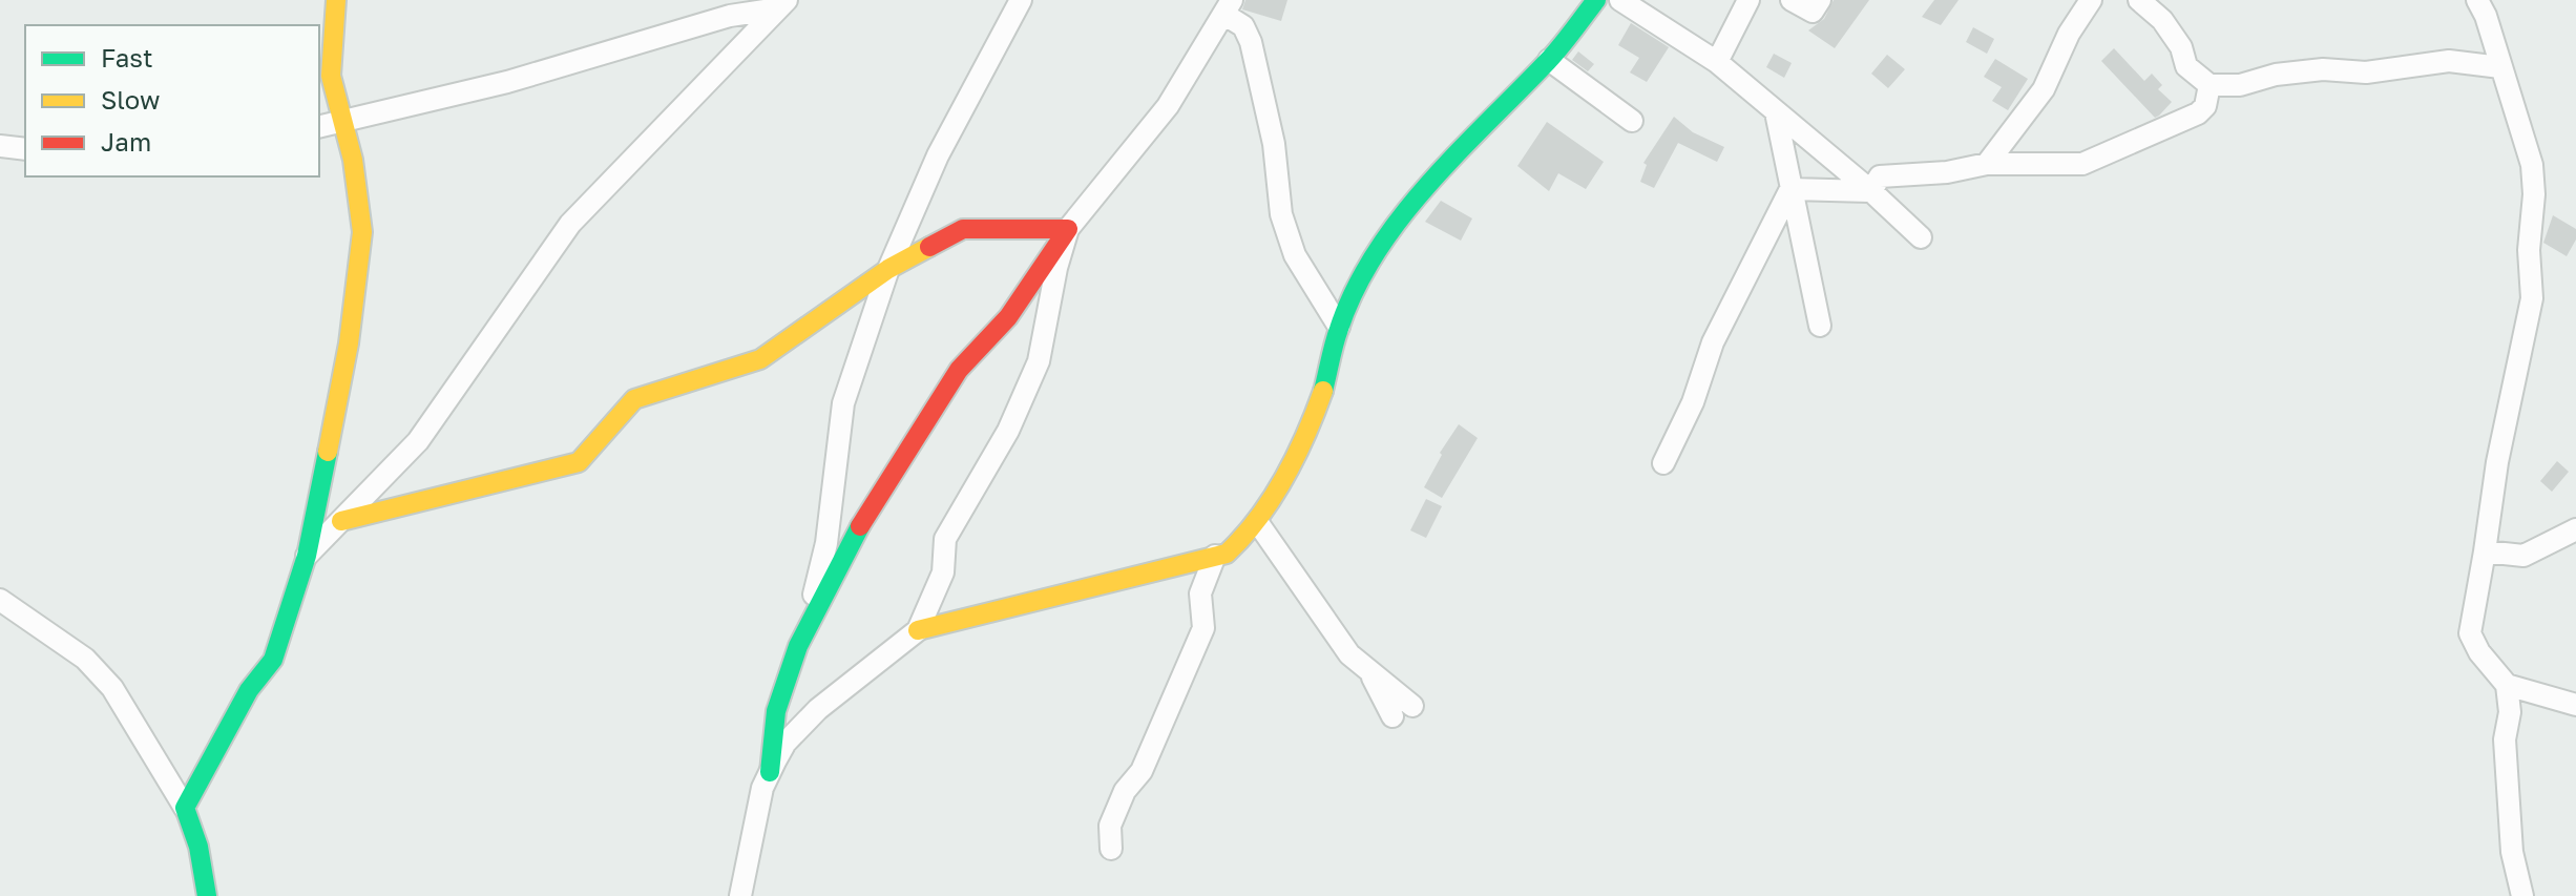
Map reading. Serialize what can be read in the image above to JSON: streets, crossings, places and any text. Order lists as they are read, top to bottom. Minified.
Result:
{"legend":["Fast","Slow","Jam"]}
